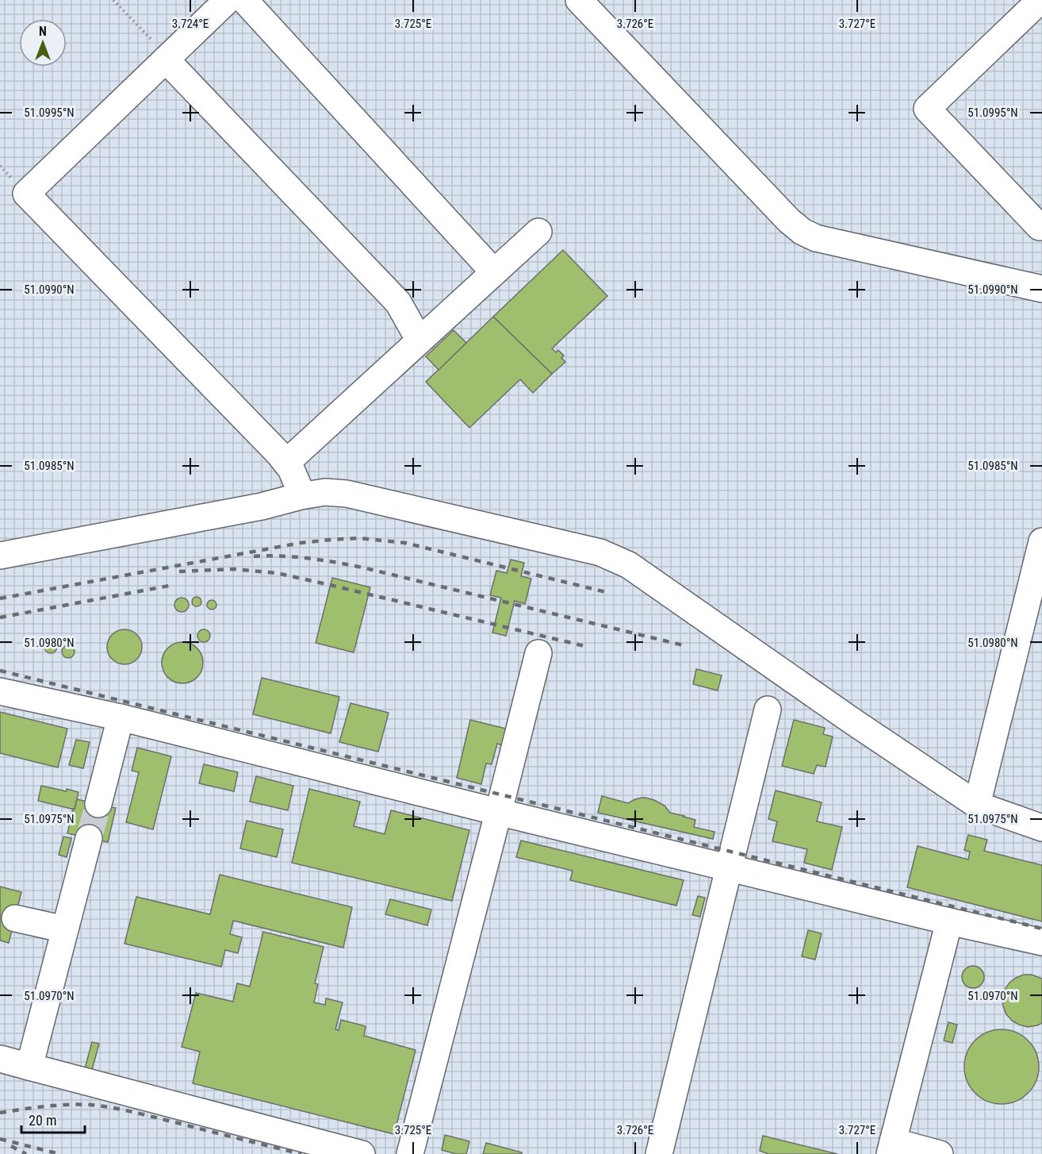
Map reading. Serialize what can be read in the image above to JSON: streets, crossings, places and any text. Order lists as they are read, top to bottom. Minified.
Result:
{"scale_bar":"20 m","north":"top","coordinates":["3.724°E","3.725°E","3.726°E","3.727°E","51.0995°N","51.0990°N","51.0985°N","51.0980°N","51.0975°N","51.0970°N"]}
